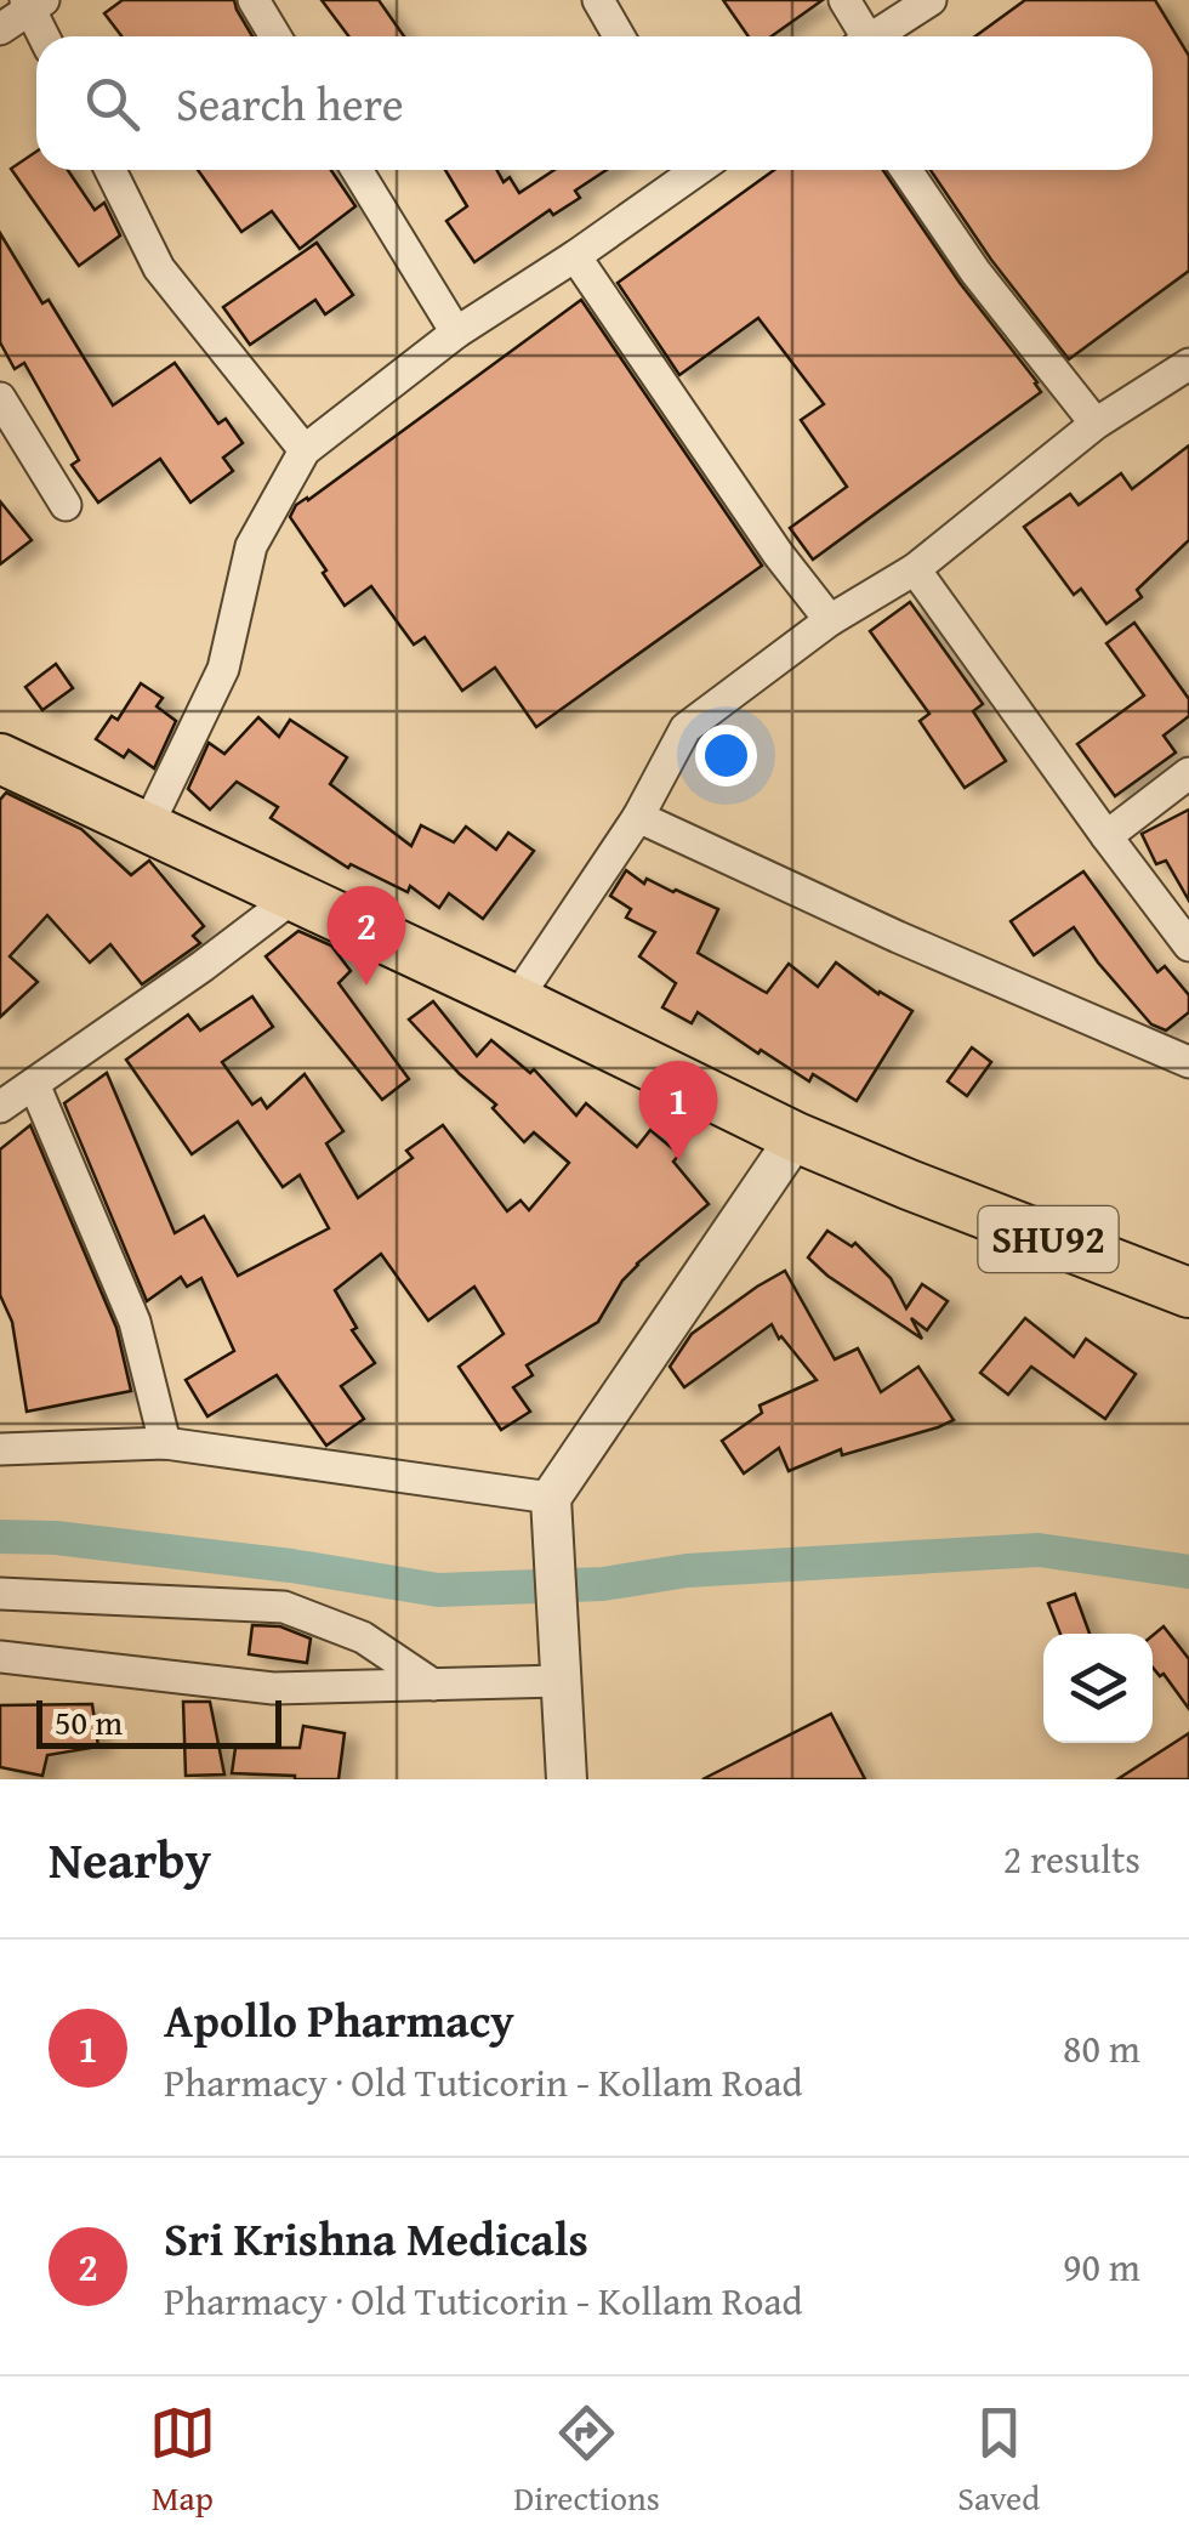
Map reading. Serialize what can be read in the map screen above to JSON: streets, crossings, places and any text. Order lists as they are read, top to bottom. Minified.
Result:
{"streets":{"main road":["SHU92"]},"scale_bar":"50 m","page":{"search":"Search here","pins":["2","1"],"scale":"50 m","heading":["Nearby","2 results"],"list":[{"mark":"1","name":"Apollo Pharmacy","note":"Pharmacy · Old Tuticorin - Kollam Road","value":"80 m"},{"mark":"2","name":"Sri Krishna Medicals","note":"Pharmacy · Old Tuticorin - Kollam Road","value":"90 m"}],"nav":["Map","Directions","Saved"]}}
